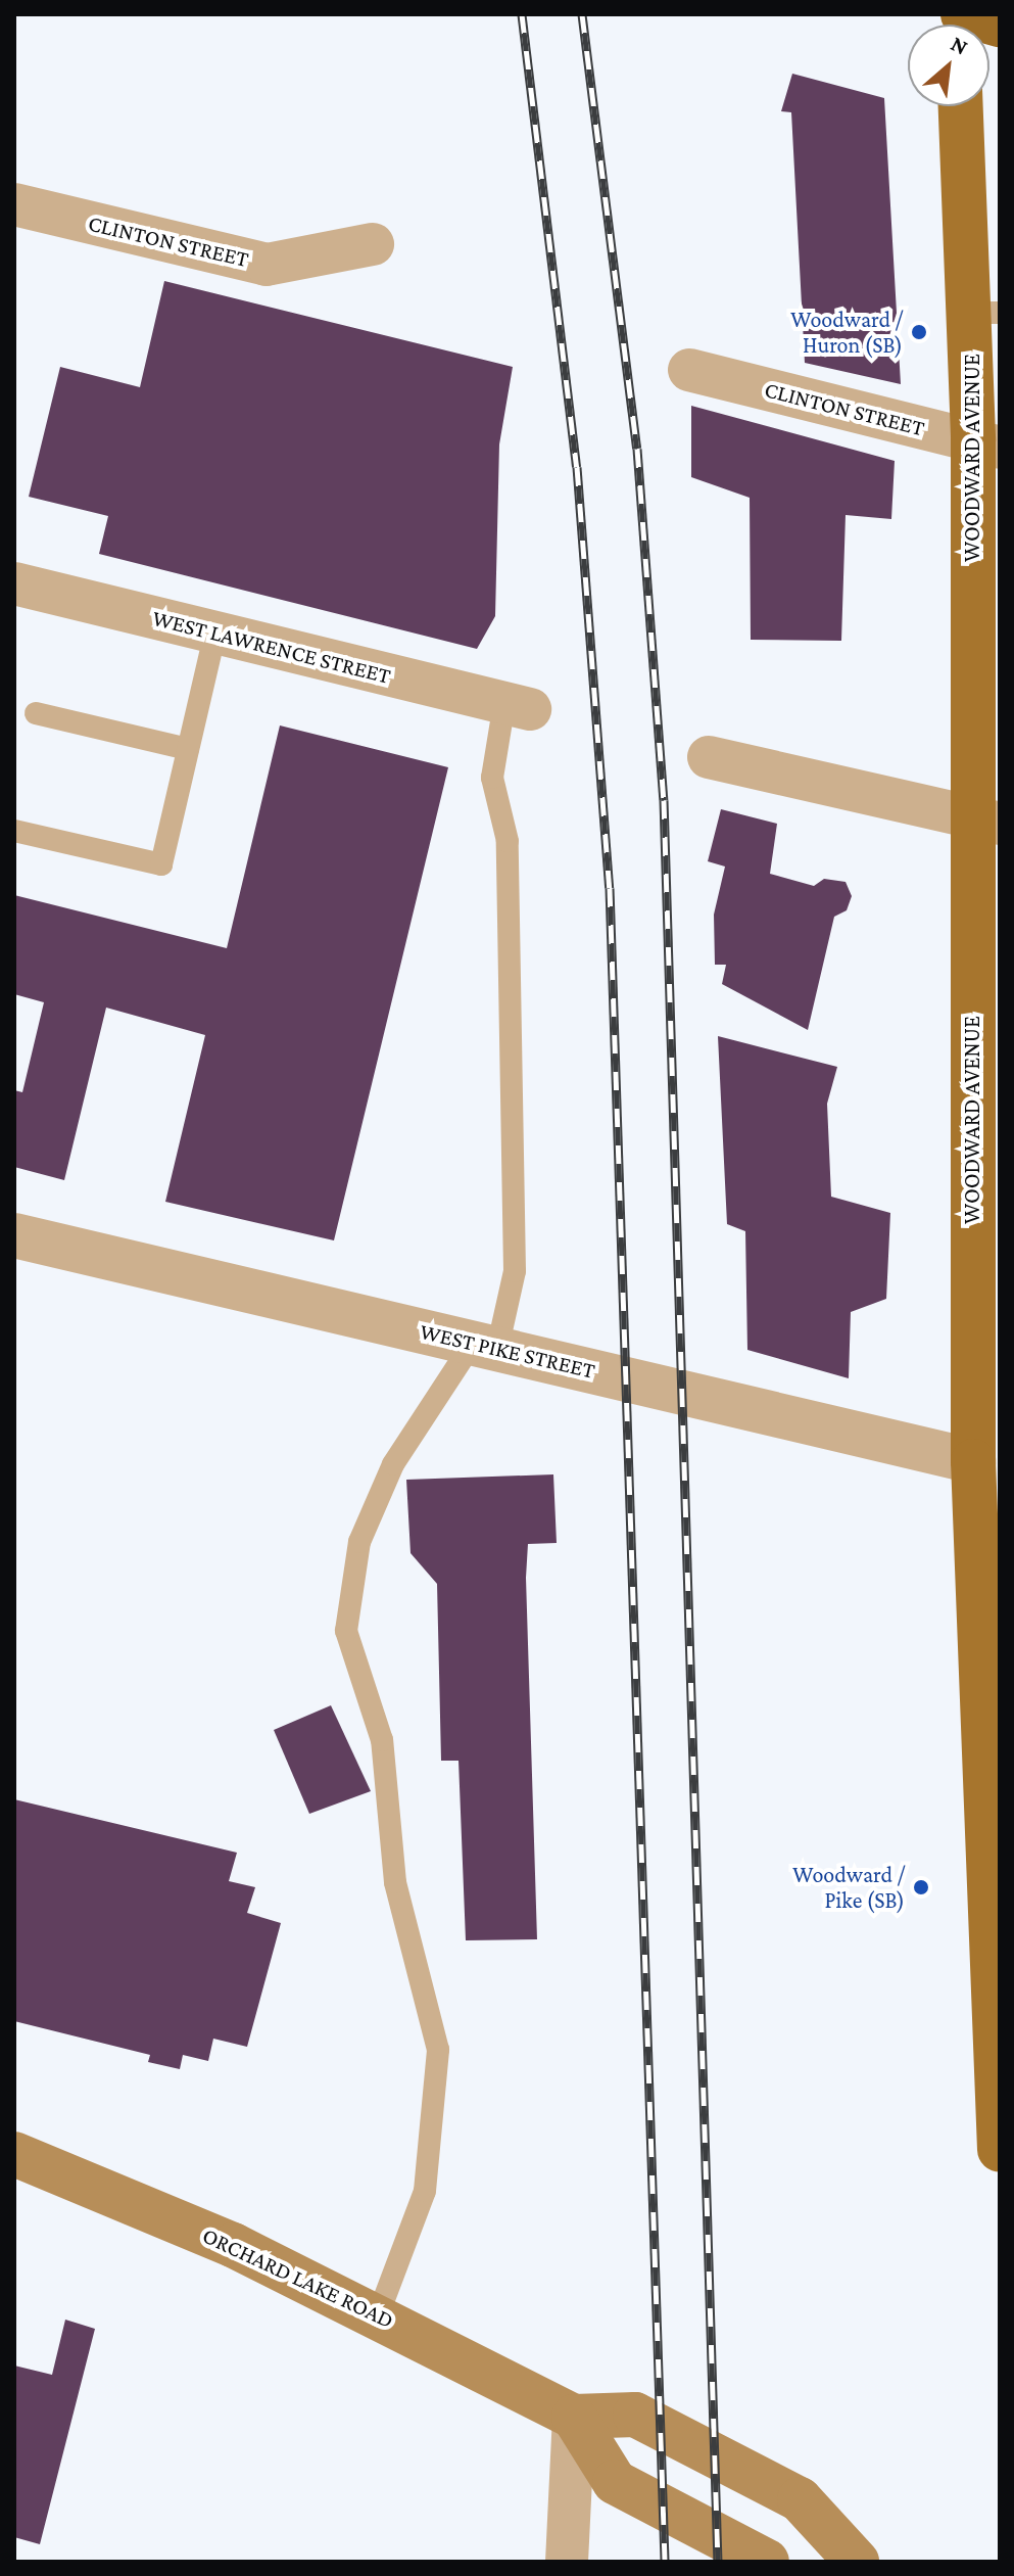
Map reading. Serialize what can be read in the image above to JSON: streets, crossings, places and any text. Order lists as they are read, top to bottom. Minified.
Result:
{"streets":{"main road":["WOODWARD AVENUE","ORCHARD LAKE ROAD"],"street":["CLINTON STREET","WEST LAWRENCE STREET","WEST PIKE STREET"]},"crossings":[["CLINTON STREET","WOODWARD AVENUE"],["WOODWARD AVENUE","WEST PIKE STREET"]],"places":["Woodward / Huron (SB)","Woodward / Pike (SB)"],"north":"top right"}
